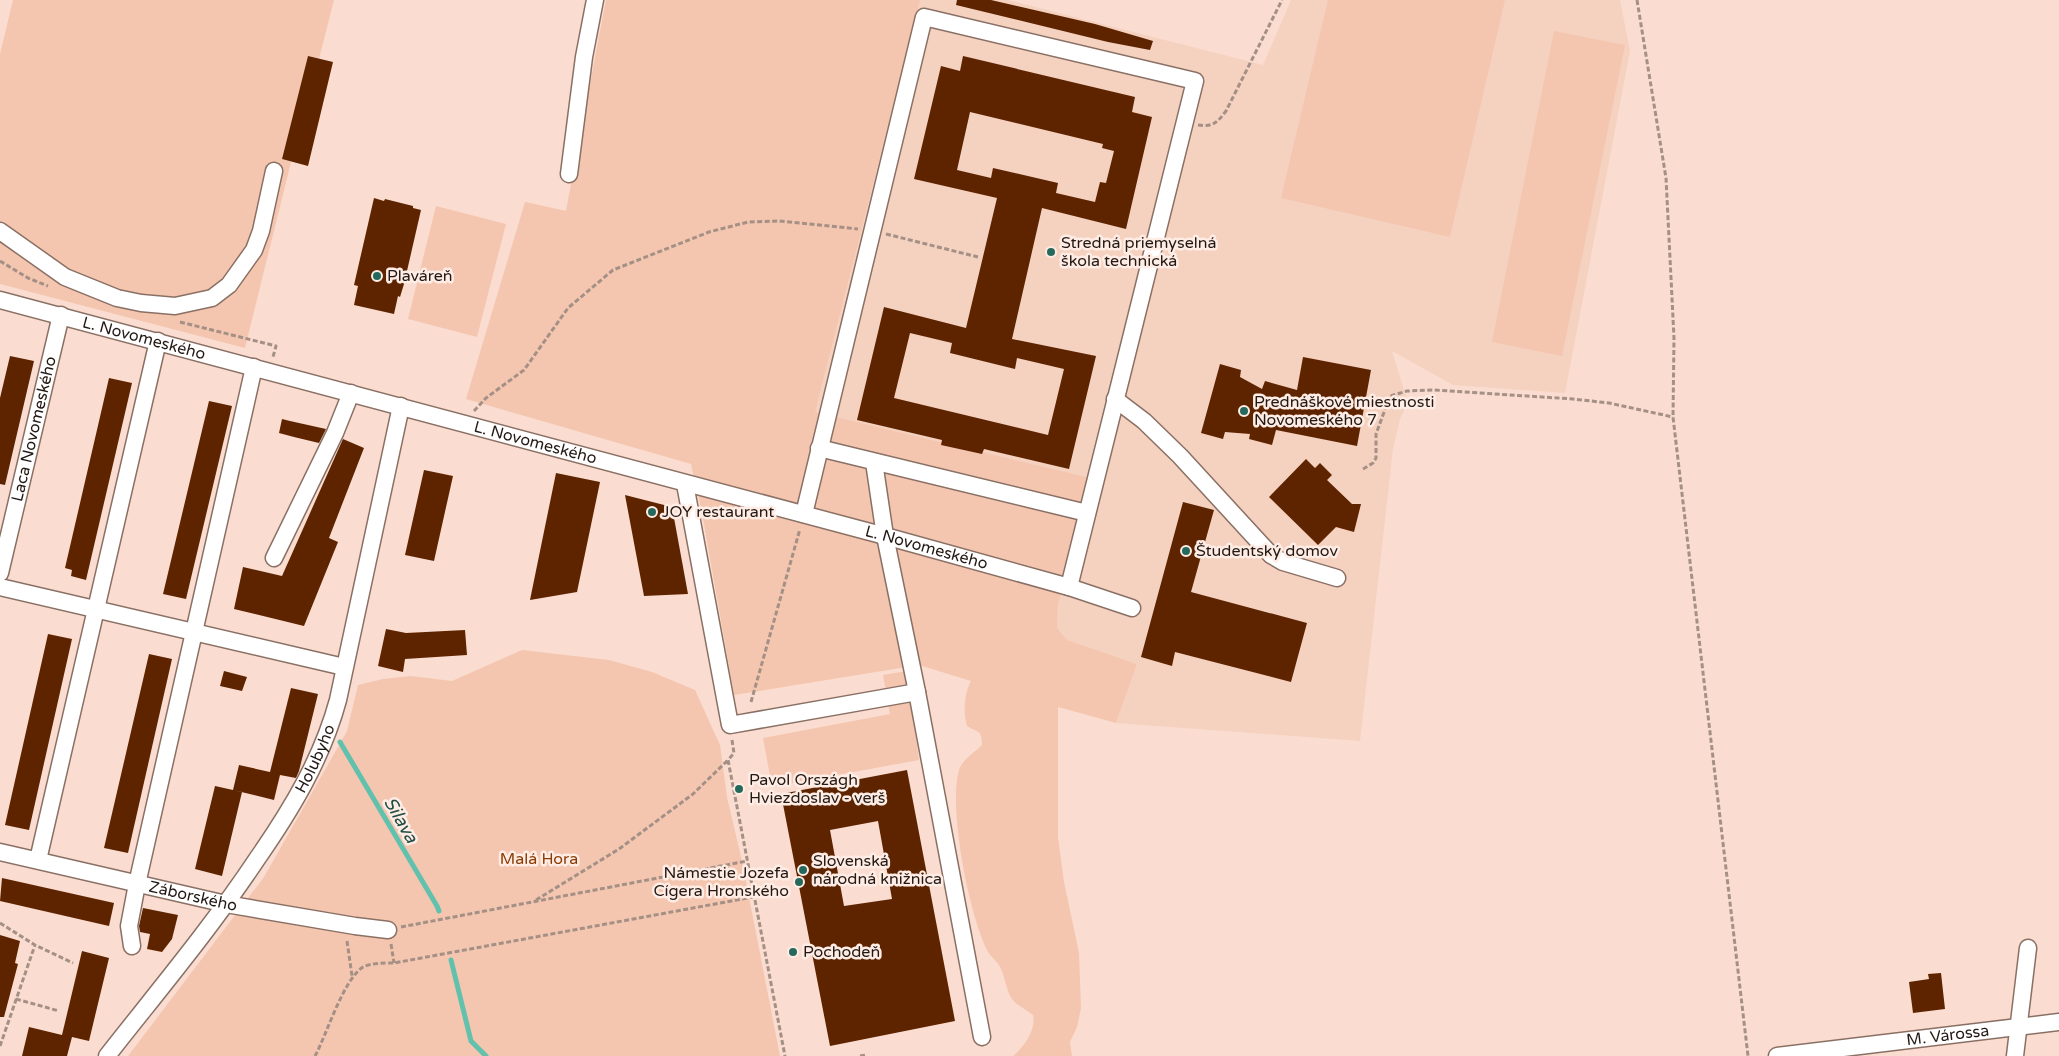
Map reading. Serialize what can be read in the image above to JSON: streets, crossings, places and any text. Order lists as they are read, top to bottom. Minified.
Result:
{"streets":{"street":["L. Novomeského","Laca Novomeského","Holubyho","Záborského","M. Várossa"]},"crossings":[["L. Novomeského","Laca Novomeského"],["L. Novomeského","Holubyho"],["Holubyho","Záborského"]],"water":["Silava"],"parks":["Malá Hora"],"places":["Stredná priemyselná škola technická","Plaváreň","Prednáškové miestnosti Novomeského 7","JOY restaurant","Študentský domov","Pavol Országh Hviezdoslav - verš","Slovenská národná knižnica","Námestie Jozefa Cígera Hronského","Pochodeň"]}
